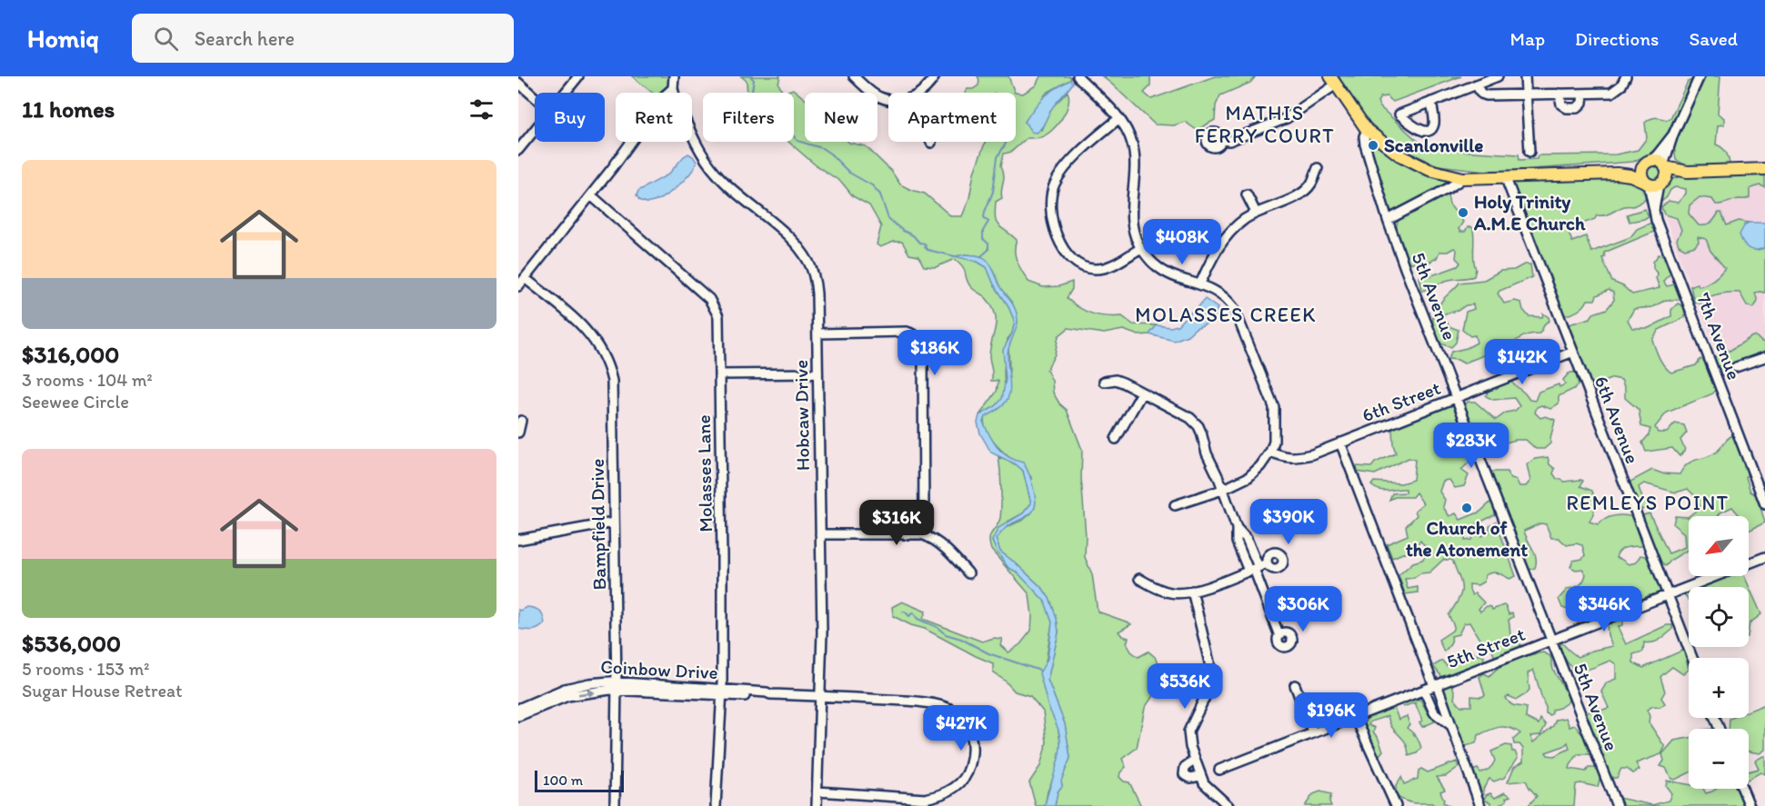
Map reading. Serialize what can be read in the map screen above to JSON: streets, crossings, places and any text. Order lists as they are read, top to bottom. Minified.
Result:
{"streets":{"street":["5th Avenue","7th Avenue","6th Street","Hobcaw Drive","6th Avenue","Molasses Lane","Bampfield Drive","5th Street","Coinbow Drive"]},"crossings":[["5th Avenue","6th Street"],["5th Avenue","5th Street"],["6th Street","6th Avenue"],["Hobcaw Drive","Coinbow Drive"],["6th Avenue","5th Street"],["Molasses Lane","Coinbow Drive"],["Bampfield Drive","Coinbow Drive"]],"districts":["MATHIS FERRY COURT","MOLASSES CREEK","REMLEYS POINT"],"places":["Scanlonville","Holy Trinity A.M.E Church","Church of the Atonement"],"scale_bar":"100 m","north":"bottom left","page":{"header":"Homiq","search":"Search here","nav":["Map","Directions","Saved"],"heading":"11 homes","chip":["Buy","Rent","Filters","New","Apartment"],"list":[{"name":"$316,000","note":"3 rooms · 104 m² · Seewee Circle"},{"name":"$536,000","note":"5 rooms · 153 m² · Sugar House Retreat"}],"price":["$408K","$186K","$142K","$283K","$390K","$316K","$306K","$346K","$536K","$196K","$427K"],"map_buttons":["+","−"],"scale":"100 m"}}
